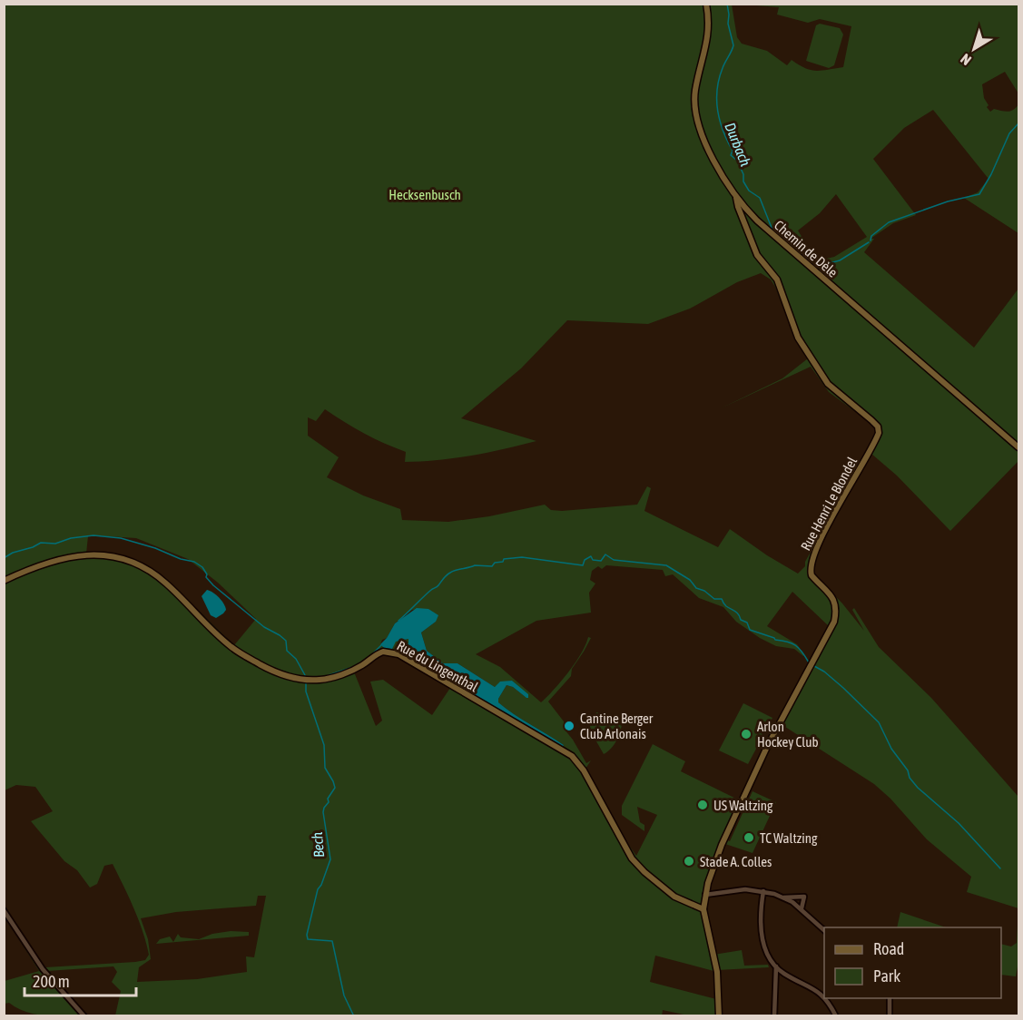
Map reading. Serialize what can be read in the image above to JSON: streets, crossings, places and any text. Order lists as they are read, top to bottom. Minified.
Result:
{"streets":{"street":["Chemin de Dèle","Rue Henri Le Blondel","Rue du Lingenthal"]},"crossings":[["Chemin de Dèle","Rue Henri Le Blondel"]],"water":["Durbach","Bech"],"parks":["Hecksenbusch"],"places":["Cantine Berger Club Arlonais","Arlon Hockey Club","US Waltzing","TC Waltzing","Stade A. Colles"],"legend":["Road","Park"],"scale_bar":"200 m","north":"bottom left"}
